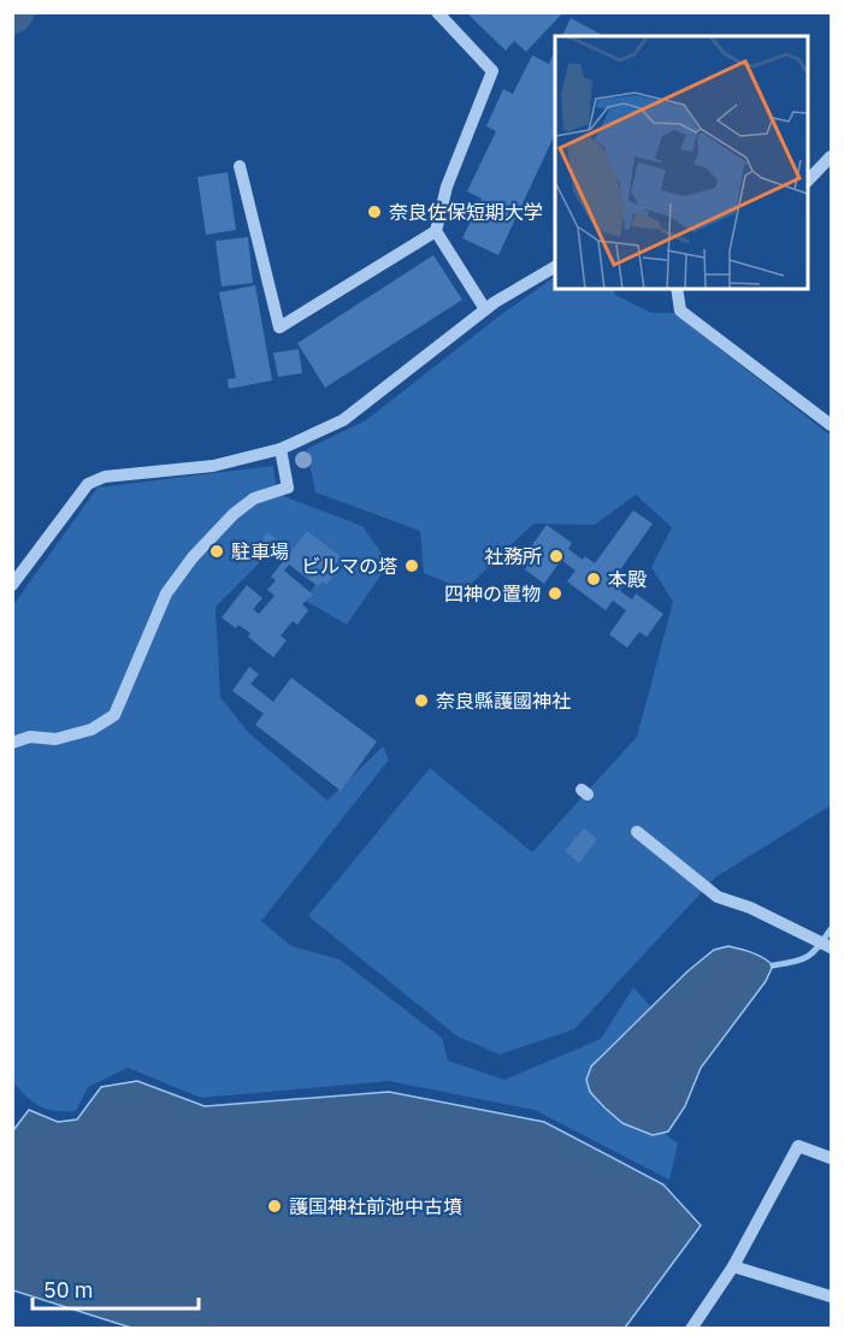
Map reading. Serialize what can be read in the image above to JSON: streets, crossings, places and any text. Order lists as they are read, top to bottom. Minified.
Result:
{"places":["奈良佐保短期大学","駐車場","社務所","ビルマの塔","本殿","四神の置物","奈良縣護國神社","護国神社前池中古墳"],"scale_bar":"50 m"}
